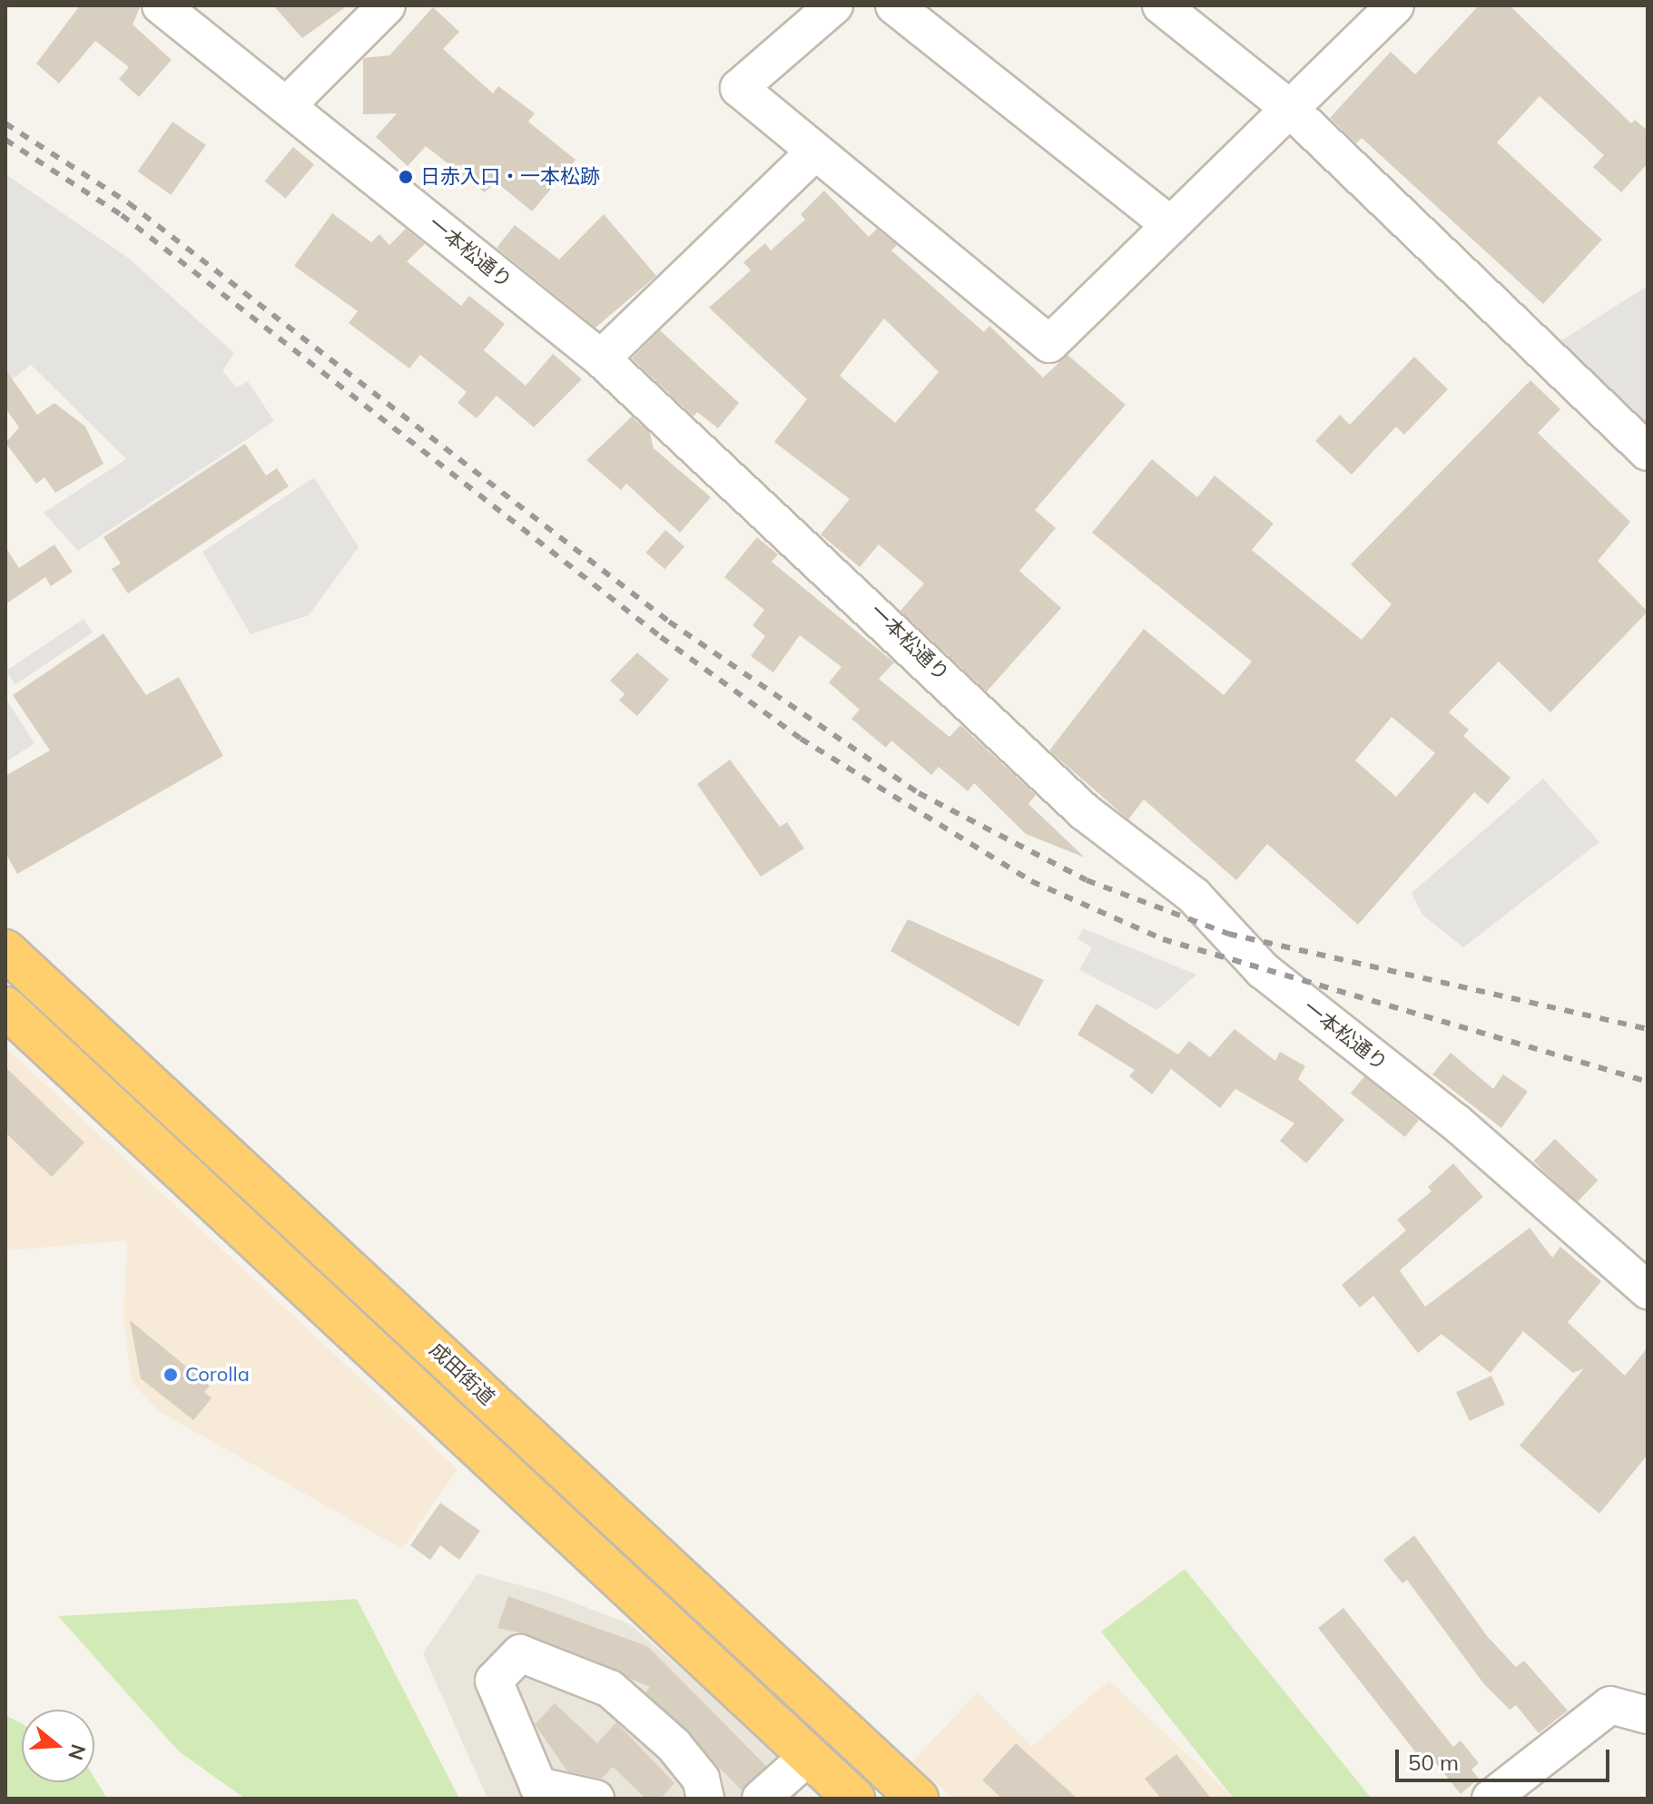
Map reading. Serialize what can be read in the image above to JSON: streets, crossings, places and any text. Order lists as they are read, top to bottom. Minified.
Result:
{"streets":{"highway":["成田街道"],"street":["一本松通り"]},"places":["日赤入口・一本松跡","Corolla"],"scale_bar":"50 m","north":"right"}
